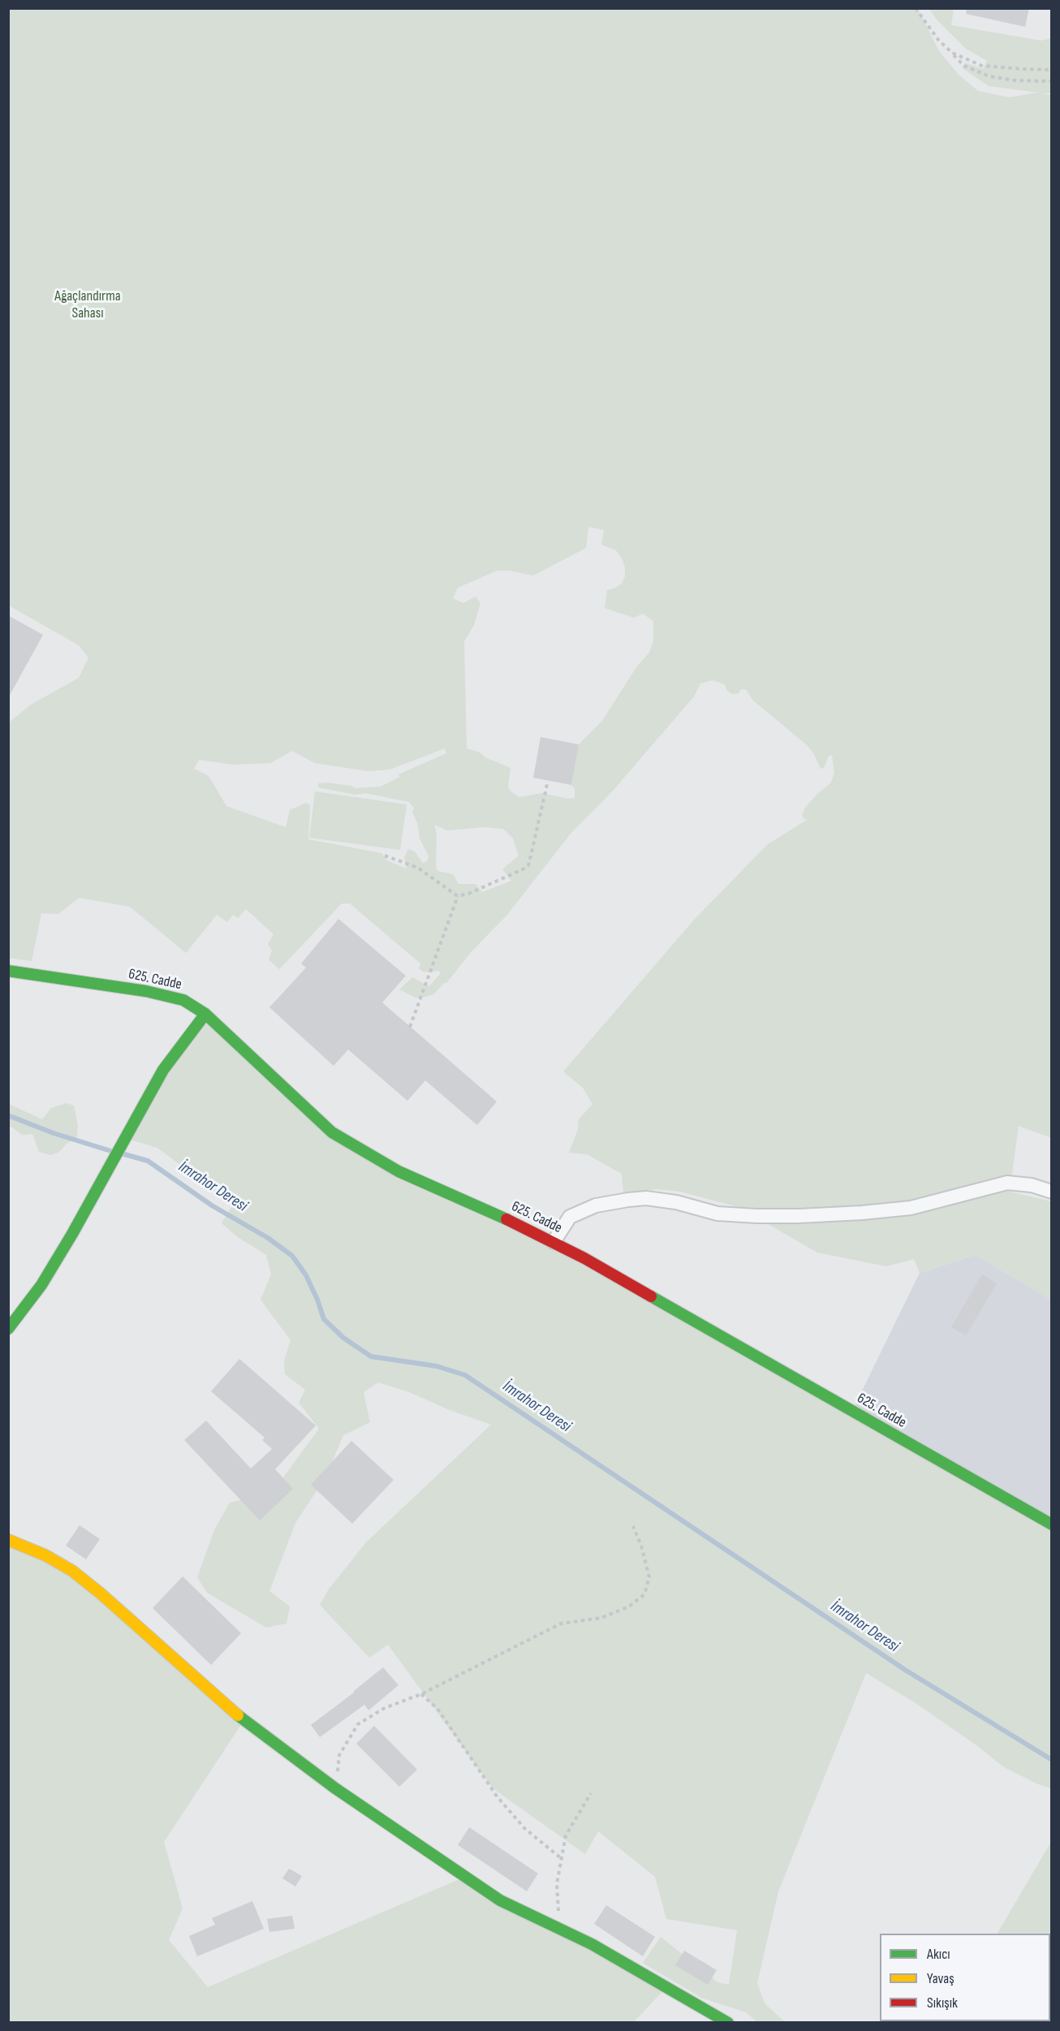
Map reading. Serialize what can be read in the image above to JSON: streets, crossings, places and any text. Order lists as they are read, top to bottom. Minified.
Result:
{"streets":{"street":["625. Cadde"]},"water":["İmrahor Deresi"],"parks":["Ağaçlandırma Sahası"],"legend":["Akıcı","Yavaş","Sıkışık"]}
